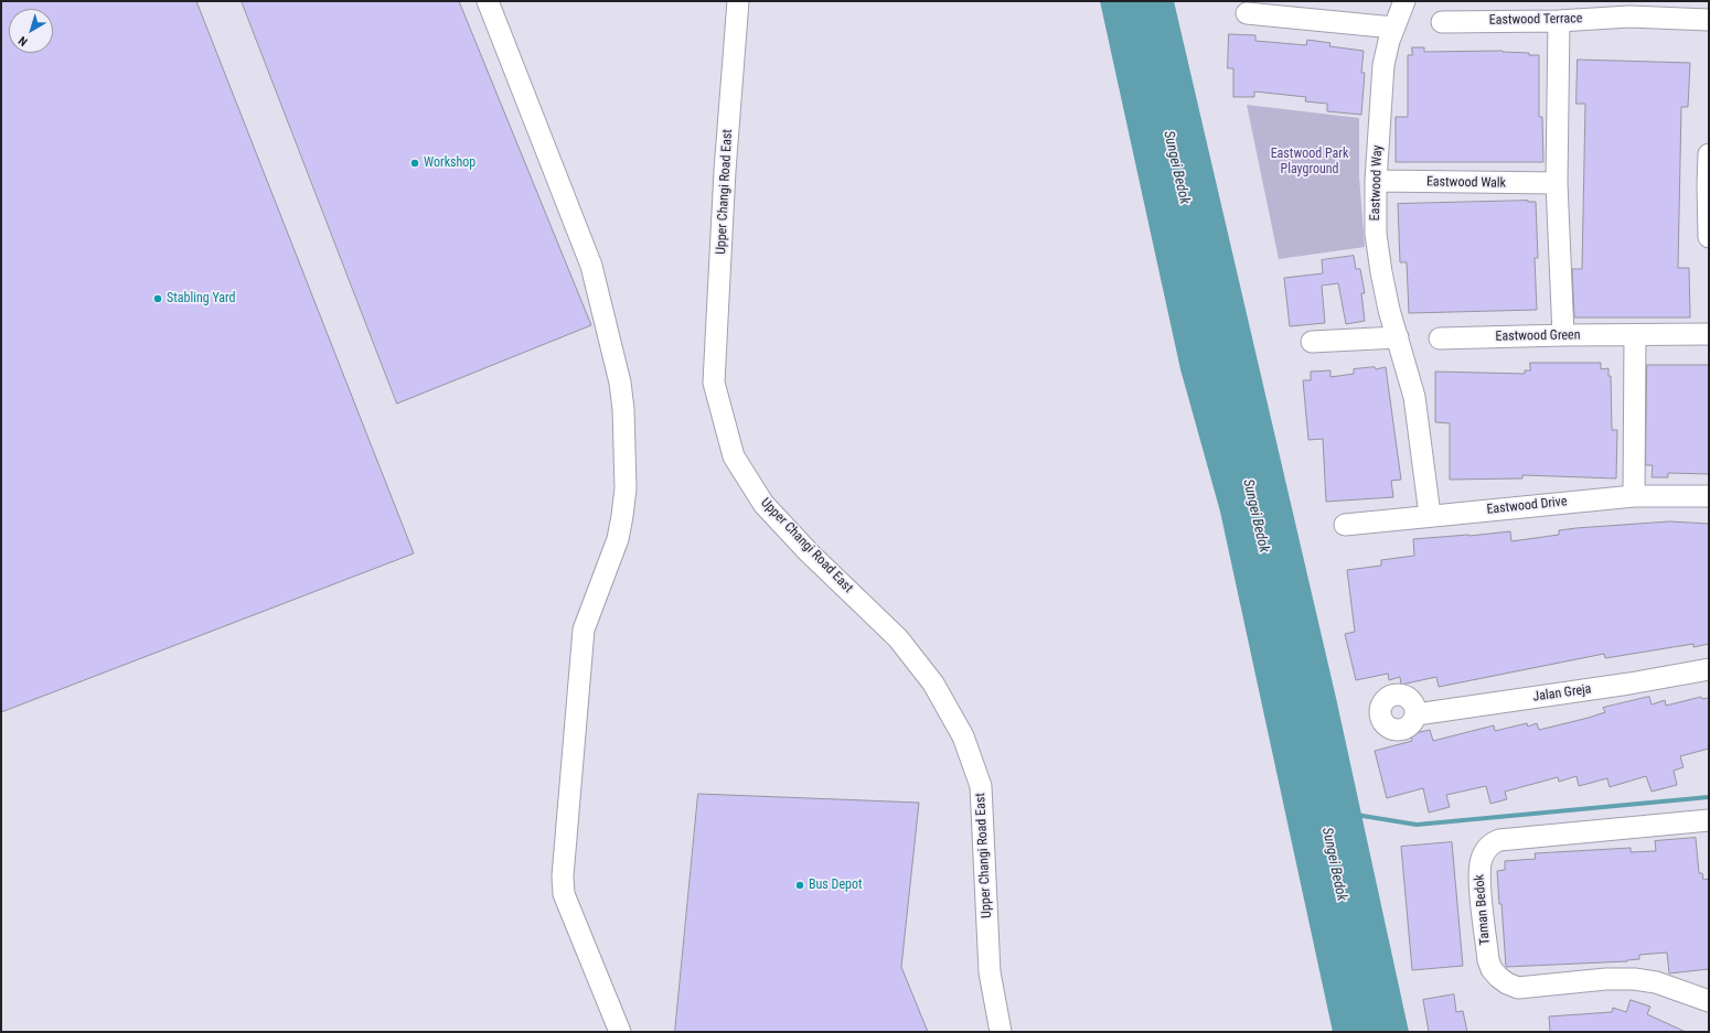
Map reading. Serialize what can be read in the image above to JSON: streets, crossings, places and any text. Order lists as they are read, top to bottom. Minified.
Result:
{"streets":{"street":["Eastwood Terrace","Eastwood Way","Eastwood Walk","Upper Changi Road East","Eastwood Green","Eastwood Drive","Jalan Greja","Taman Bedok"]},"crossings":[["Eastwood Way","Eastwood Walk"],["Eastwood Way","Eastwood Drive"]],"water":["Sungei Bedok"],"parks":["Eastwood Park Playground"],"places":["Workshop","Stabling Yard","Bus Depot"],"north":"bottom left"}
